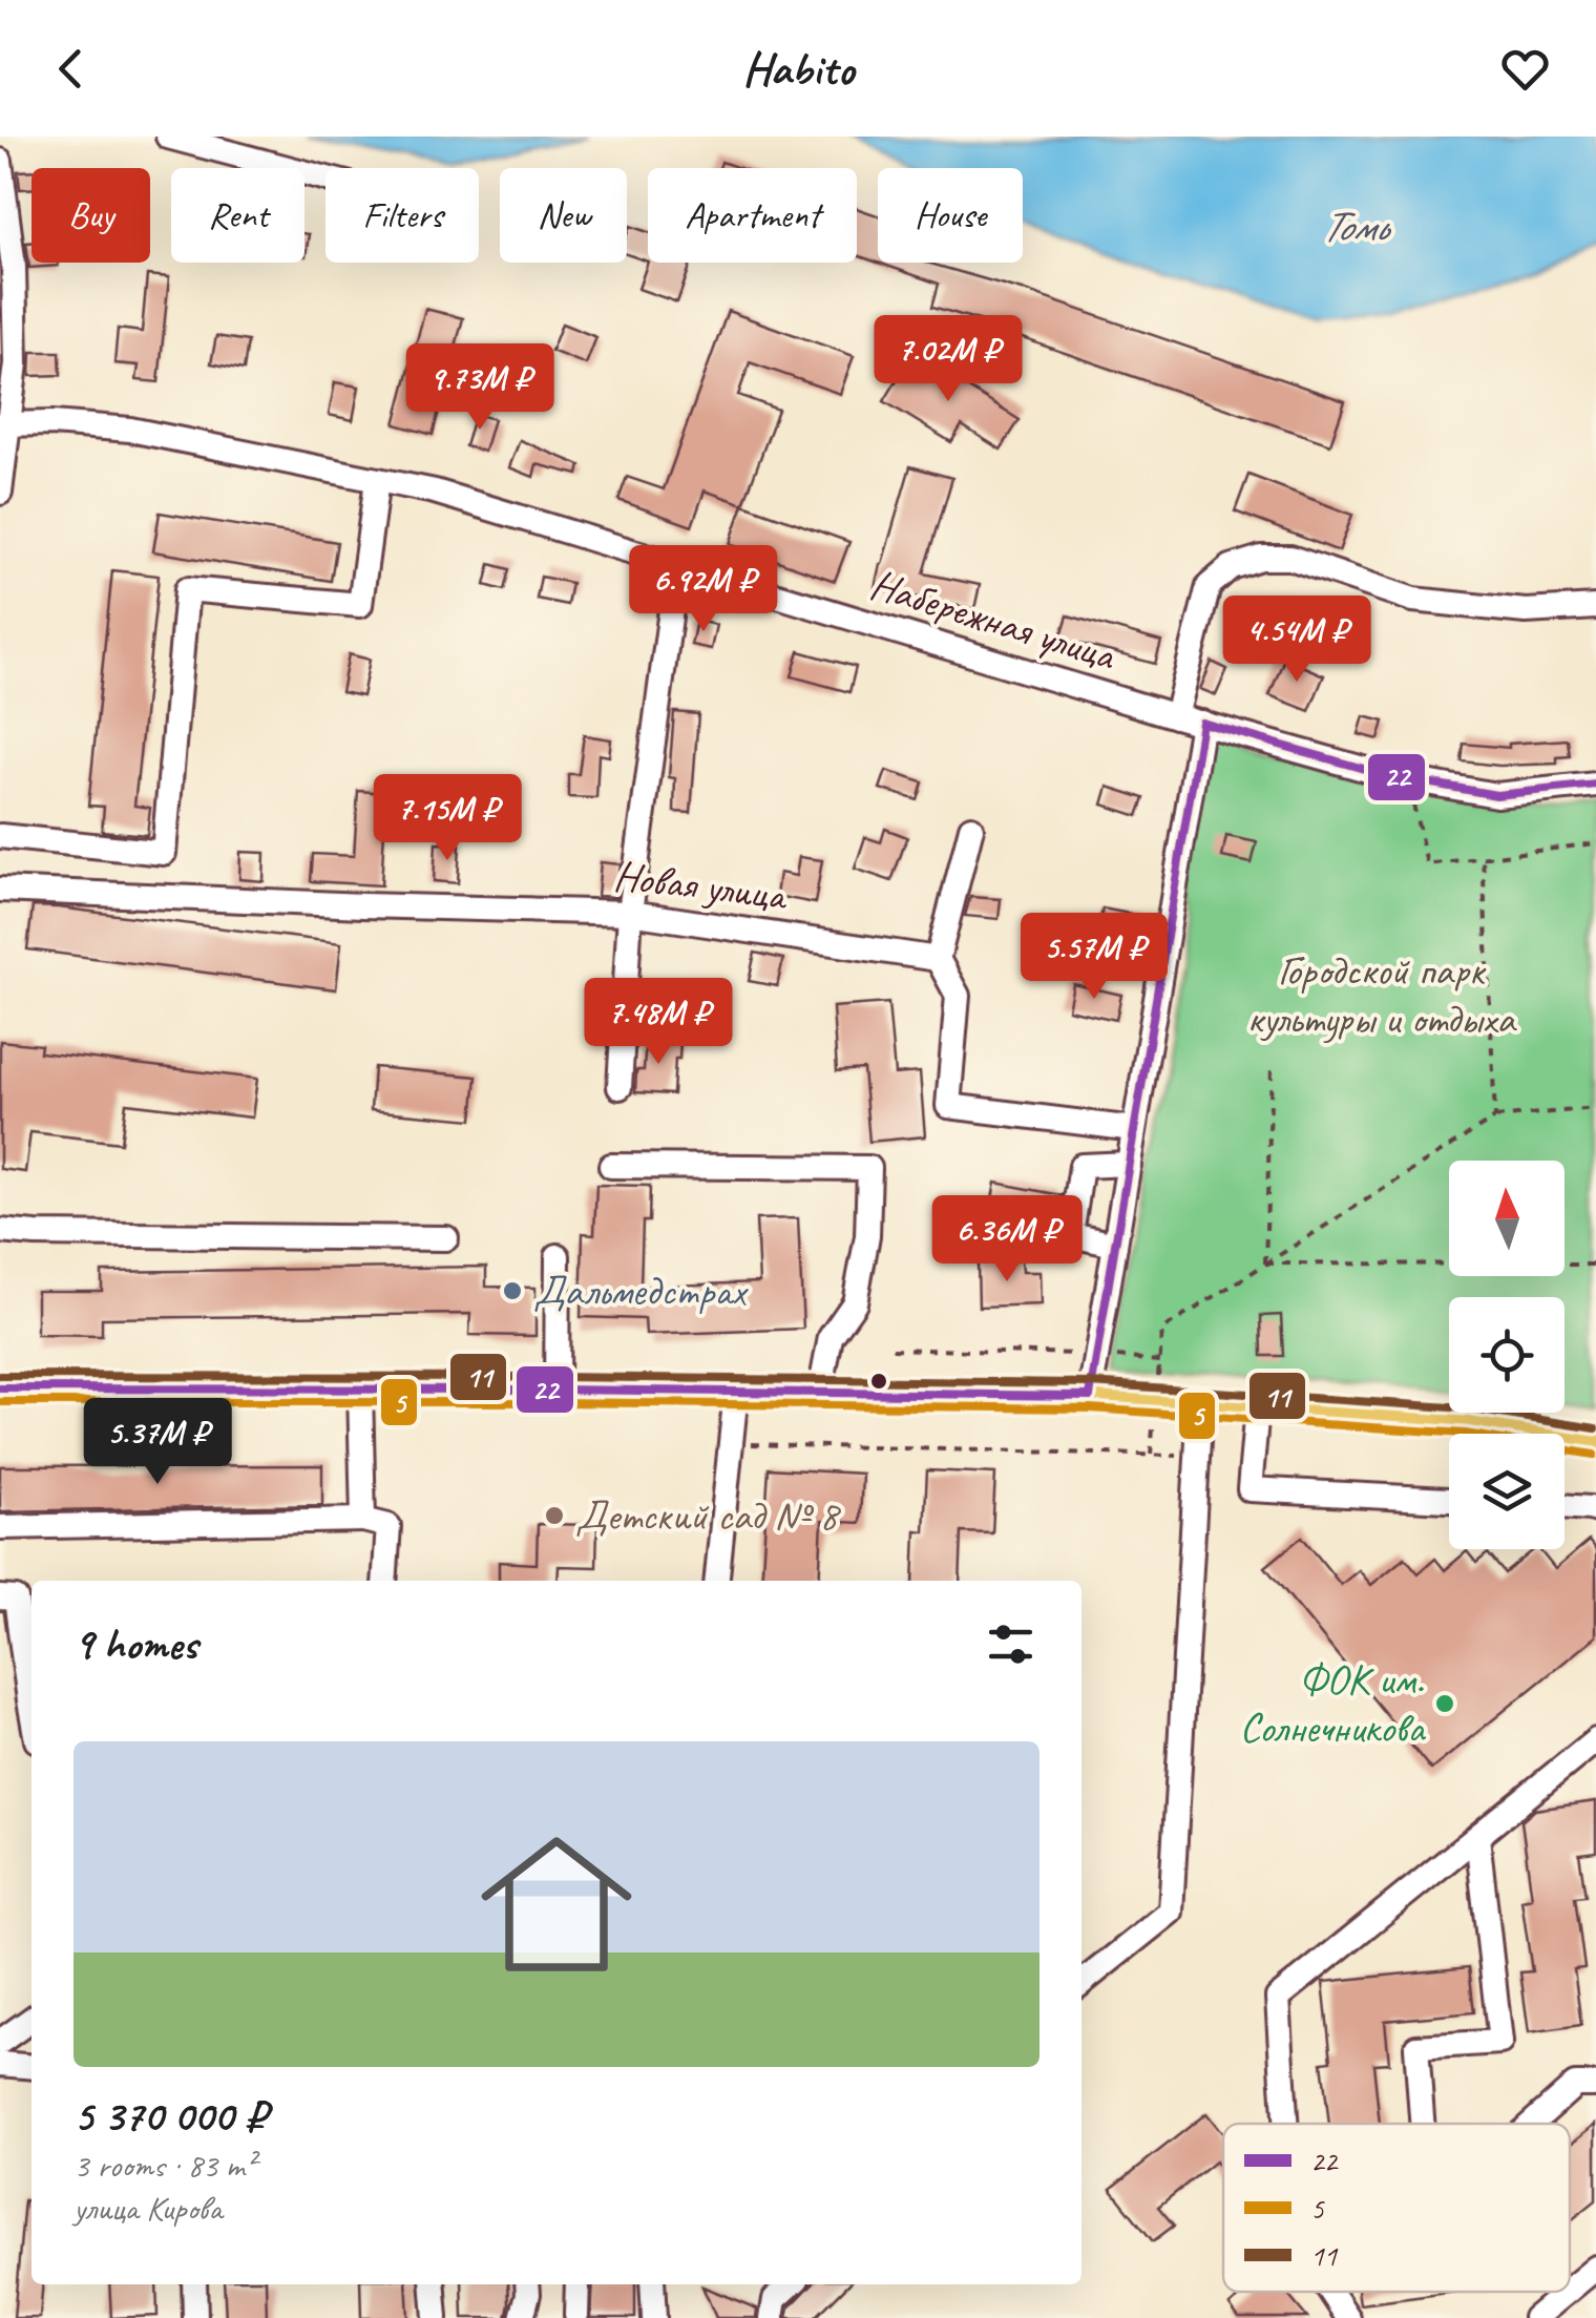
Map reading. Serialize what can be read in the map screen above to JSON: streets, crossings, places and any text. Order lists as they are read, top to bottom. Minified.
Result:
{"streets":{"street":["Набережная улица","Новая улица"]},"water":["Томь"],"parks":["Городской парк культуры и отдыха"],"places":["Дальмедстрах","Детский сад № 8","ФОК им. Солнечникова"],"lines":["transit line 22","transit line 11","transit line 5"],"legend":["22","5","11"],"north":"top","page":{"header":"Habito","chip":["Buy","Rent","Filters","New","Apartment","House"],"price":["7.02M ₽","9.73M ₽","6.92M ₽","4.54M ₽","7.15M ₽","5.57M ₽","7.48M ₽","6.36M ₽","5.37M ₽"],"heading":"9 homes","list":[{"name":"5 370 000 ₽","note":"3 rooms · 83 m² · улица Кирова"}]}}
